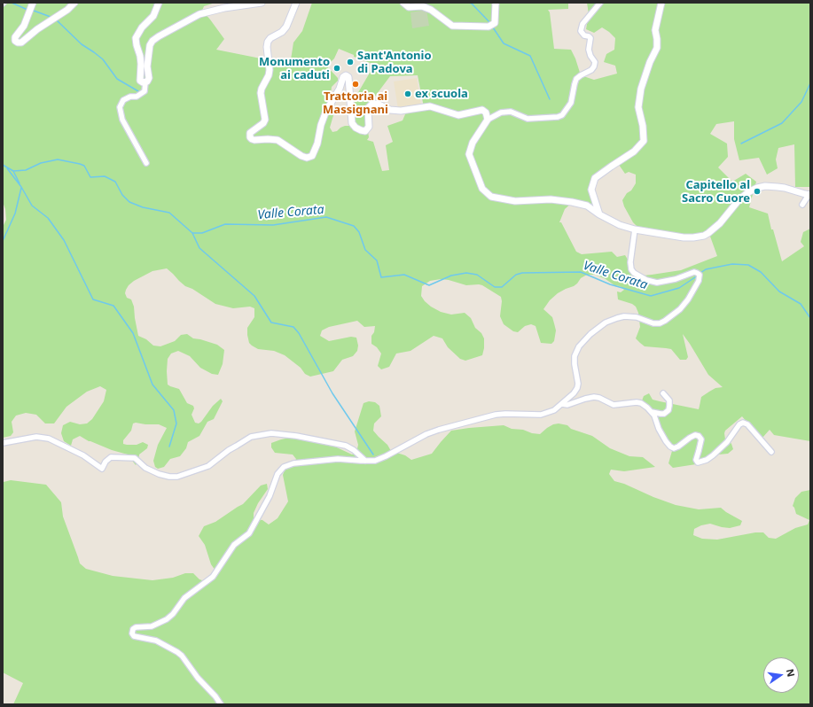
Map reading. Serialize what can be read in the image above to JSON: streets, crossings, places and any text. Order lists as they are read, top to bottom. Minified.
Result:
{"water":["Valle Corata"],"places":["Sant'Antonio di Padova","Monumento ai caduti","Trattoria ai Massignani","ex scuola","Capitello al Sacro Cuore"],"north":"right"}
